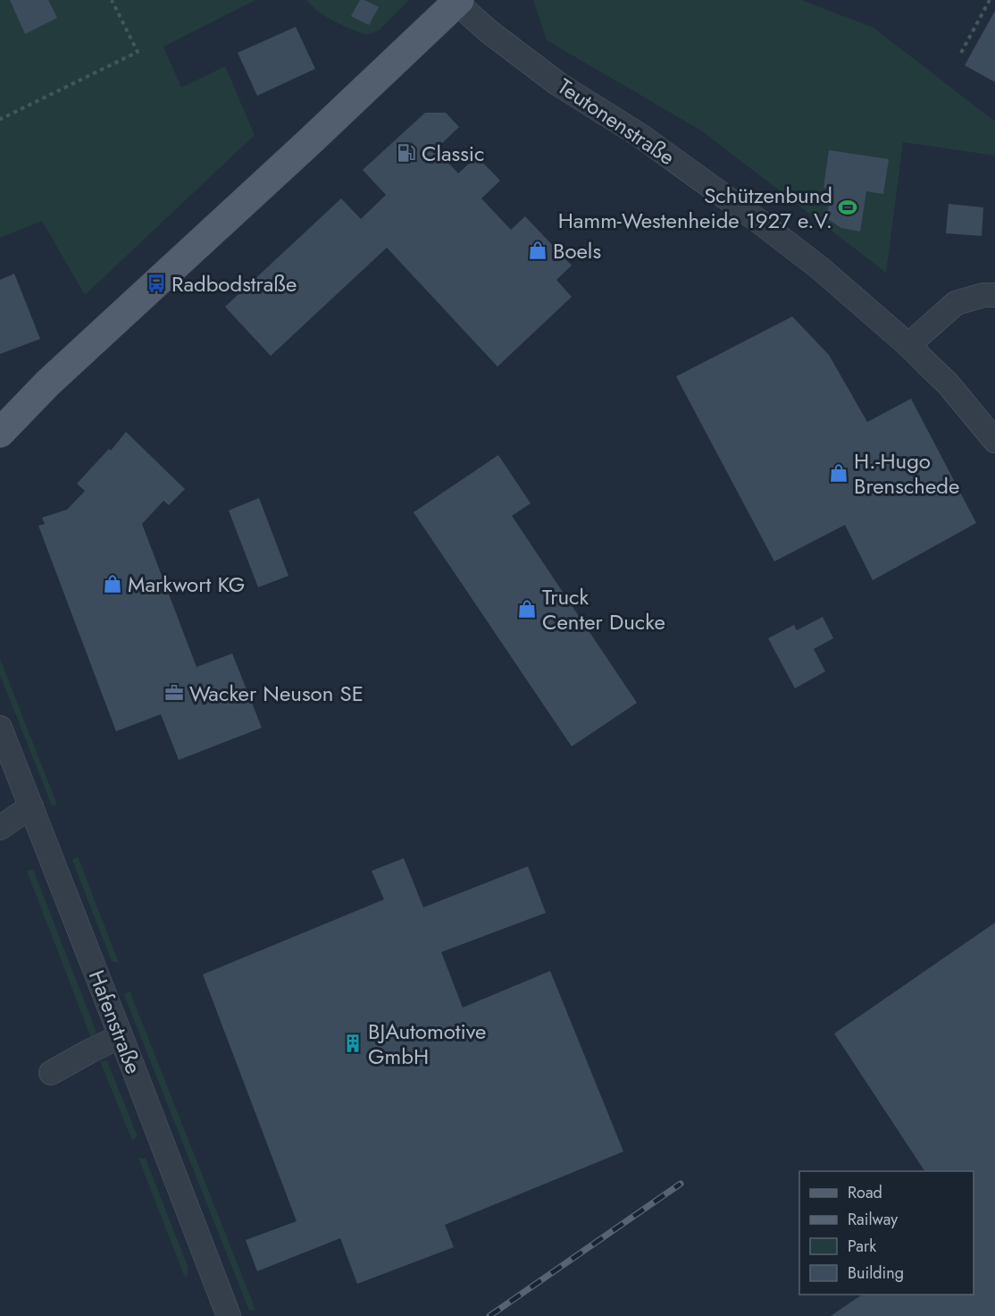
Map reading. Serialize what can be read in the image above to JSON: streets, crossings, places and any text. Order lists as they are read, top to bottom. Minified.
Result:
{"streets":{"street":["Teutonenstraße","Hafenstraße"]},"places":{"fuel station":["Classic"],"sports":["Schützenbund Hamm-Westenheide 1927 e.V."],"shop":["Boels","H.-Hugo Brenschede","Markwort KG","Truck Center Ducke"],"bus stop":["Radbodstraße"],"office":["Wacker Neuson SE"],"building":["BJAutomotive GmbH"]},"legend":["Road","Railway","Park","Building"]}
